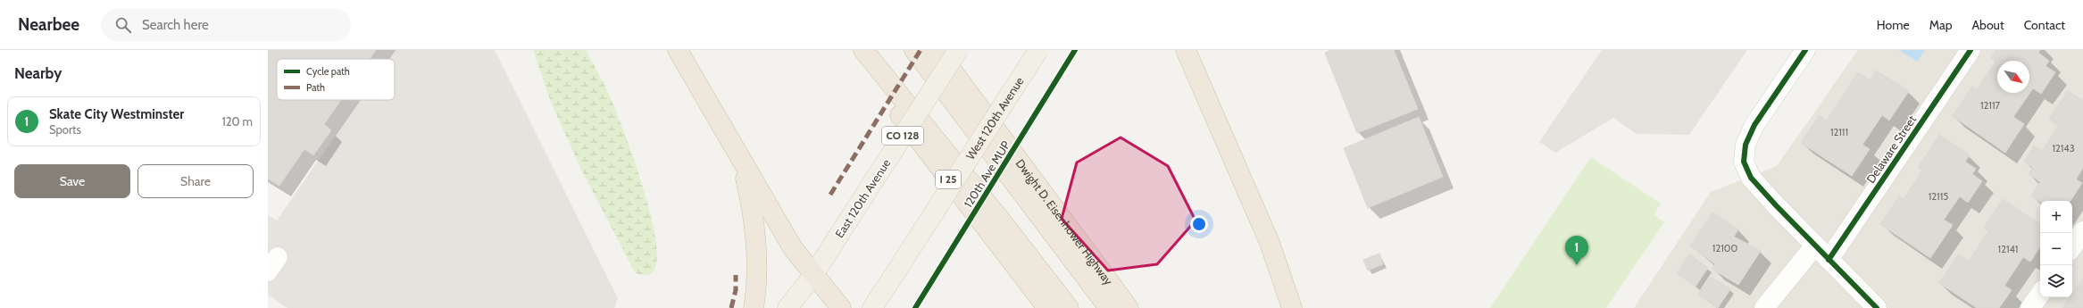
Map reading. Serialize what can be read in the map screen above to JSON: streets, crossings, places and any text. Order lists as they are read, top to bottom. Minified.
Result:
{"streets":{"highway":["I 25","Dwight D. Eisenhower Highway"],"main road":["West 120th Avenue","CO 128","East 120th Avenue"],"street":["Delaware Street"],"cycle path":["120th Ave MUP"]},"house_numbers":["12117","12111","12143","12115","12100","12141"],"legend":["Cycle path","Path"],"north":"bottom right","page":{"header":"Nearbee","search":"Search here","nav":["Home","Map","About","Contact"],"heading":"Nearby","list":[{"mark":"1","name":"Skate City Westminster","note":"Sports","value":"120 m"}],"buttons":["Save","Share"],"map_buttons":["+","−"],"pins":"1"}}
